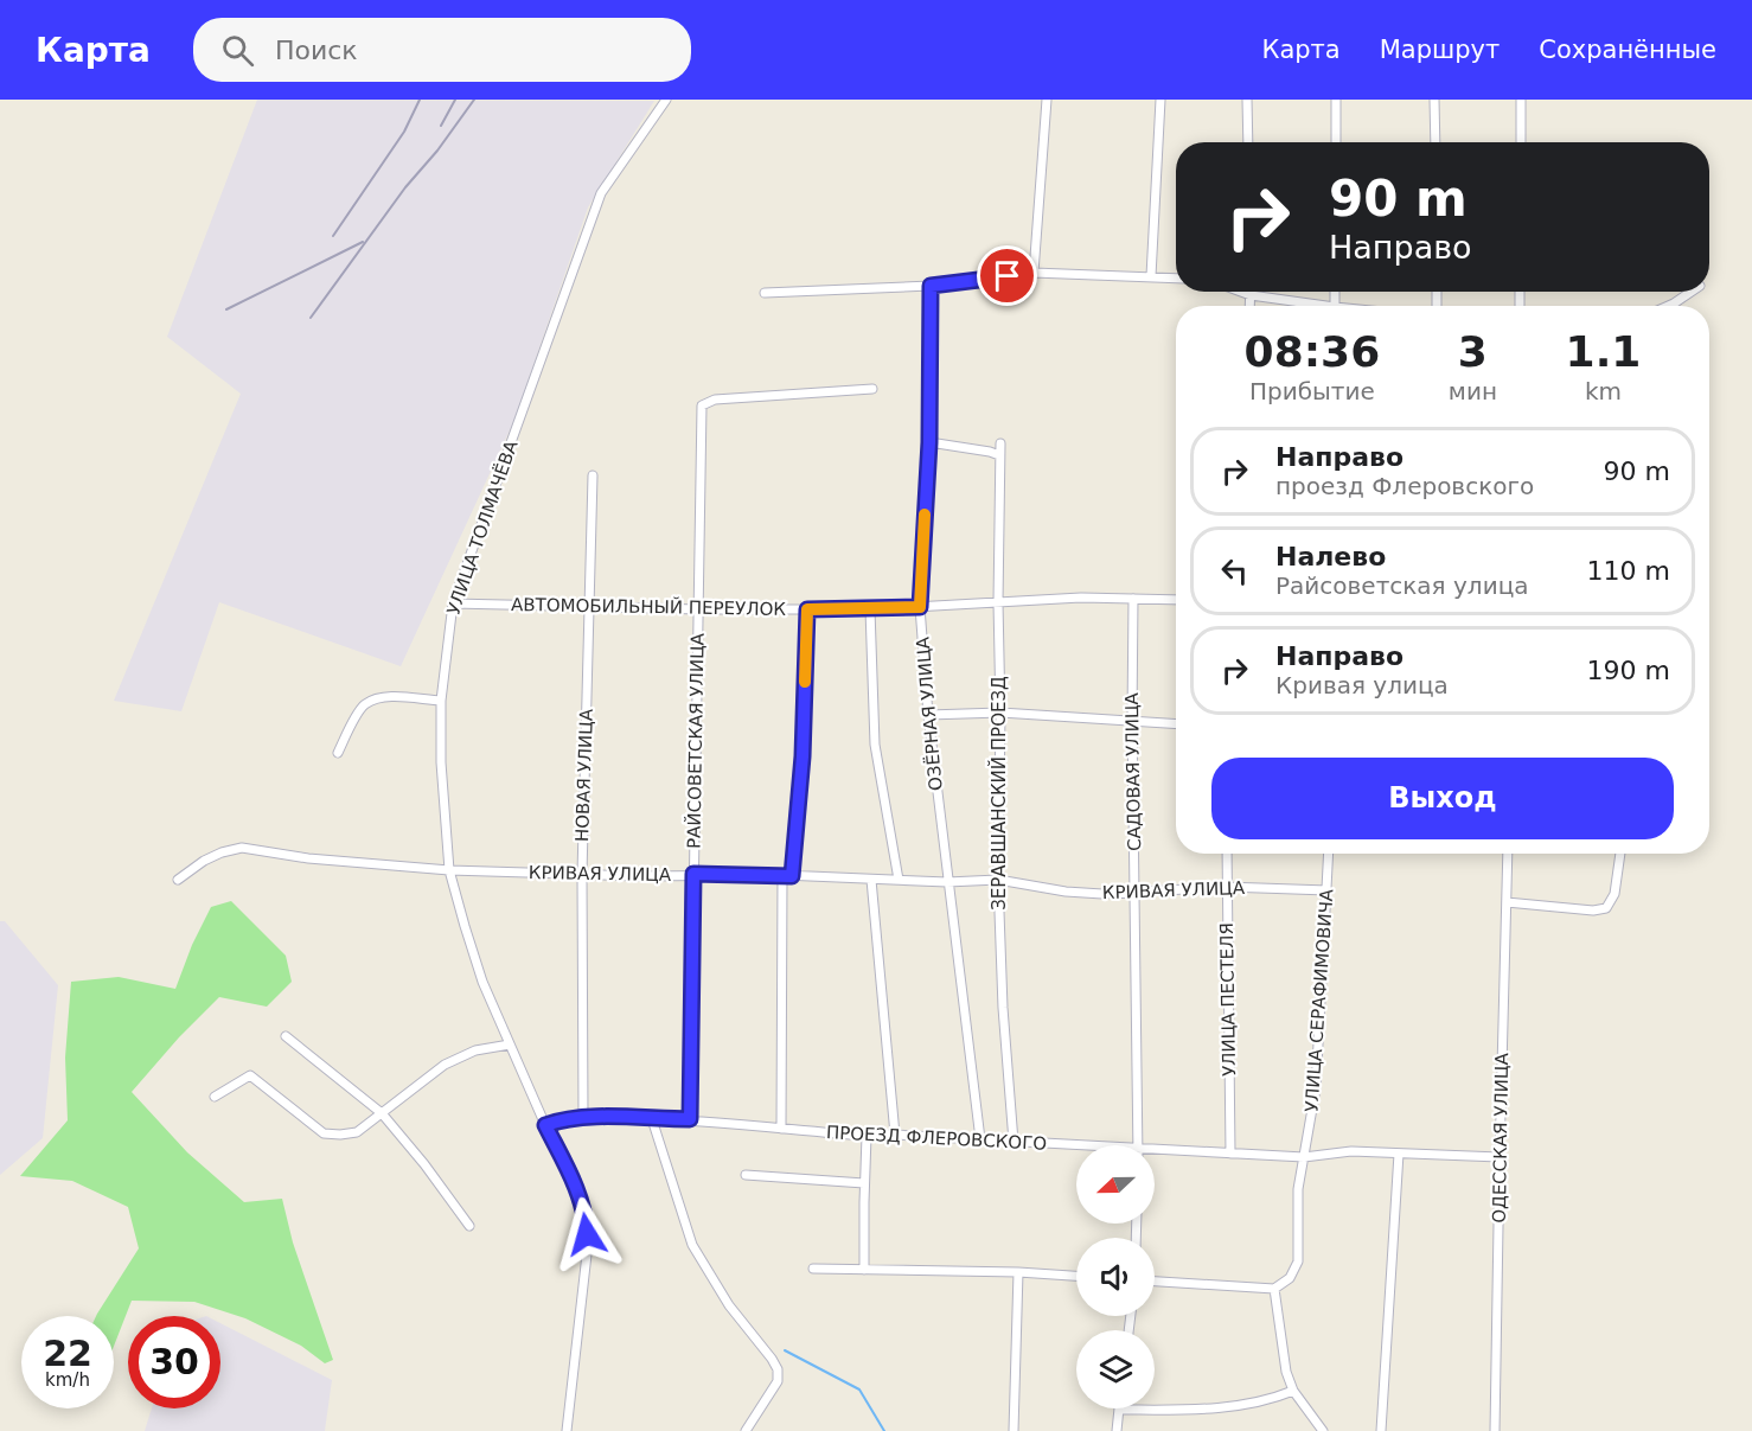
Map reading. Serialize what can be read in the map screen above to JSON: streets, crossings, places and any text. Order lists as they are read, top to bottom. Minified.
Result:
{"streets":{"street":["УЛИЦА ТОЛМАЧЁВА","АВТОМОБИЛЬНЫЙ ПЕРЕУЛОК","ОЗЁРНАЯ УЛИЦА","РАЙСОВЕТСКАЯ УЛИЦА","САДОВАЯ УЛИЦА","НОВАЯ УЛИЦА","ЗЕРАВШАНСКИЙ ПРОЕЗД","КРИВАЯ УЛИЦА","УЛИЦА ПЕСТЕЛЯ","УЛИЦА СЕРАФИМОВИЧА","ПРОЕЗД ФЛЕРОВСКОГО","ОДЕССКАЯ УЛИЦА"]},"crossings":[["УЛИЦА ТОЛМАЧЁВА","АВТОМОБИЛЬНЫЙ ПЕРЕУЛОК"],["УЛИЦА ТОЛМАЧЁВА","КРИВАЯ УЛИЦА"],["УЛИЦА ТОЛМАЧЁВА","ПРОЕЗД ФЛЕРОВСКОГО"],["АВТОМОБИЛЬНЫЙ ПЕРЕУЛОК","ОЗЁРНАЯ УЛИЦА"],["АВТОМОБИЛЬНЫЙ ПЕРЕУЛОК","РАЙСОВЕТСКАЯ УЛИЦА"],["АВТОМОБИЛЬНЫЙ ПЕРЕУЛОК","САДОВАЯ УЛИЦА"],["АВТОМОБИЛЬНЫЙ ПЕРЕУЛОК","НОВАЯ УЛИЦА"],["АВТОМОБИЛЬНЫЙ ПЕРЕУЛОК","ЗЕРАВШАНСКИЙ ПРОЕЗД"],["ОЗЁРНАЯ УЛИЦА","КРИВАЯ УЛИЦА"],["ОЗЁРНАЯ УЛИЦА","ПРОЕЗД ФЛЕРОВСКОГО"],["РАЙСОВЕТСКАЯ УЛИЦА","КРИВАЯ УЛИЦА"],["РАЙСОВЕТСКАЯ УЛИЦА","ПРОЕЗД ФЛЕРОВСКОГО"],["САДОВАЯ УЛИЦА","КРИВАЯ УЛИЦА"],["НОВАЯ УЛИЦА","КРИВАЯ УЛИЦА"],["НОВАЯ УЛИЦА","ПРОЕЗД ФЛЕРОВСКОГО"],["ЗЕРАВШАНСКИЙ ПРОЕЗД","КРИВАЯ УЛИЦА"],["ЗЕРАВШАНСКИЙ ПРОЕЗД","ПРОЕЗД ФЛЕРОВСКОГО"],["КРИВАЯ УЛИЦА","УЛИЦА ПЕСТЕЛЯ"],["КРИВАЯ УЛИЦА","УЛИЦА СЕРАФИМОВИЧА"],["УЛИЦА ПЕСТЕЛЯ","ПРОЕЗД ФЛЕРОВСКОГО"],["УЛИЦА СЕРАФИМОВИЧА","ПРОЕЗД ФЛЕРОВСКОГО"],["ПРОЕЗД ФЛЕРОВСКОГО","ОДЕССКАЯ УЛИЦА"]],"north":"left","page":{"header":"Карта","search":"Поиск","nav":["Карта","Маршрут","Сохранённые"],"turn":["90 m","Направо"],"eta":["08:36","Прибытие","3","мин","1.1","km"],"list":[{"name":"Направо","note":"проезд Флеровского","value":"90 m"},{"name":"Налево","note":"Райсоветская улица","value":"110 m"},{"name":"Направо","note":"Кривая улица","value":"190 m"}],"buttons":"Выход","speed":"22 km/h","limit":"30"}}
